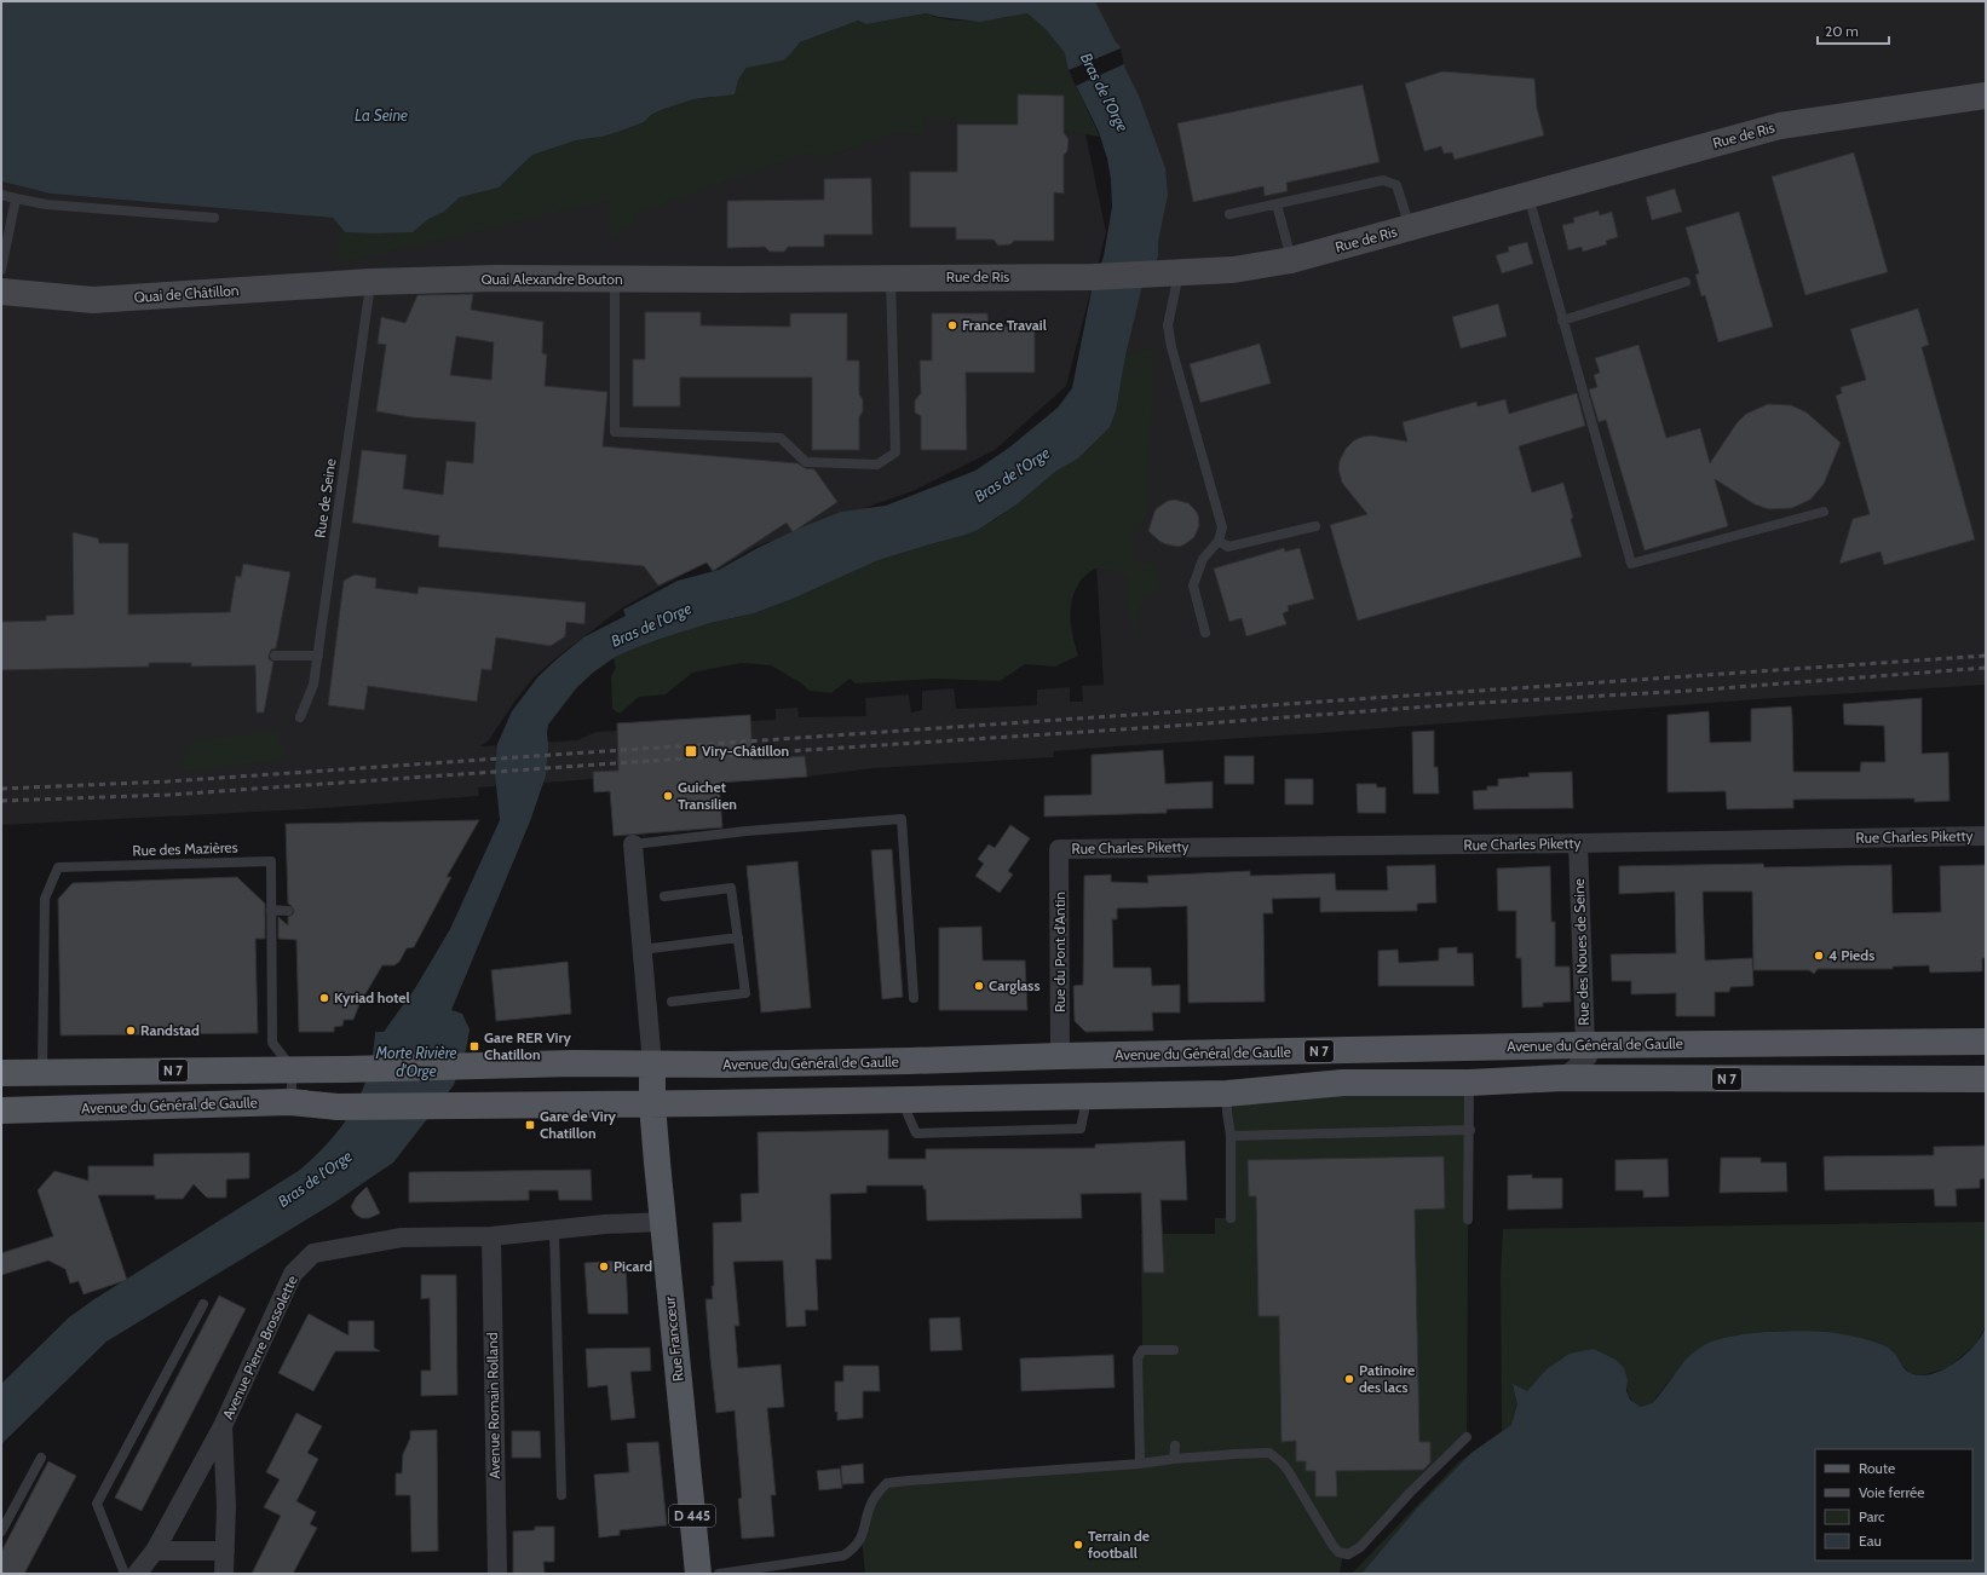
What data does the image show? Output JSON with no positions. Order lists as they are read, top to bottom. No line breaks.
{"streets":{"main road":["Rue de Ris","Quai Alexandre Bouton","Quai de Châtillon","Avenue du Général de Gaulle","N 7","Rue Francœur","D 445"],"street":["Rue Charles Piketty","Rue du Pont d'Antin","Rue des Noues de Seine","Avenue Pierre Brossolette","Avenue Romain Rolland"],"lane":["Rue de Seine","Rue des Mazières"]},"crossings":[["Rue de Ris","Quai Alexandre Bouton"],["Quai Alexandre Bouton","Quai de Châtillon"],["Quai Alexandre Bouton","Rue de Seine"],["Quai de Châtillon","Rue de Seine"],["Rue Charles Piketty","Rue du Pont d'Antin"],["Rue Charles Piketty","Rue des Noues de Seine"],["Rue des Mazières","N 7"],["Rue du Pont d'Antin","Avenue du Général de Gaulle"],["Rue des Noues de Seine","Avenue du Général de Gaulle"],["Rue des Noues de Seine","N 7"],["Avenue du Général de Gaulle","N 7"],["Avenue du Général de Gaulle","Rue Francœur"],["N 7","Rue Francœur"],["Rue Francœur","Avenue Pierre Brossolette"],["Avenue Pierre Brossolette","Avenue Romain Rolland"]],"water":["Bras de l'Orge","La Seine","Morte Rivière d'Orge"],"places":{"other":["France Travail","Guichet Transilien","4 Pieds","Carglass","Kyriad hotel","Randstad","Picard","Patinoire des lacs","Terrain de football"],"transit":["Viry-Châtillon","Gare RER Viry Chatillon","Gare de Viry Chatillon"]},"legend":["Route","Voie ferrée","Parc","Eau"],"scale_bar":"20 m"}
